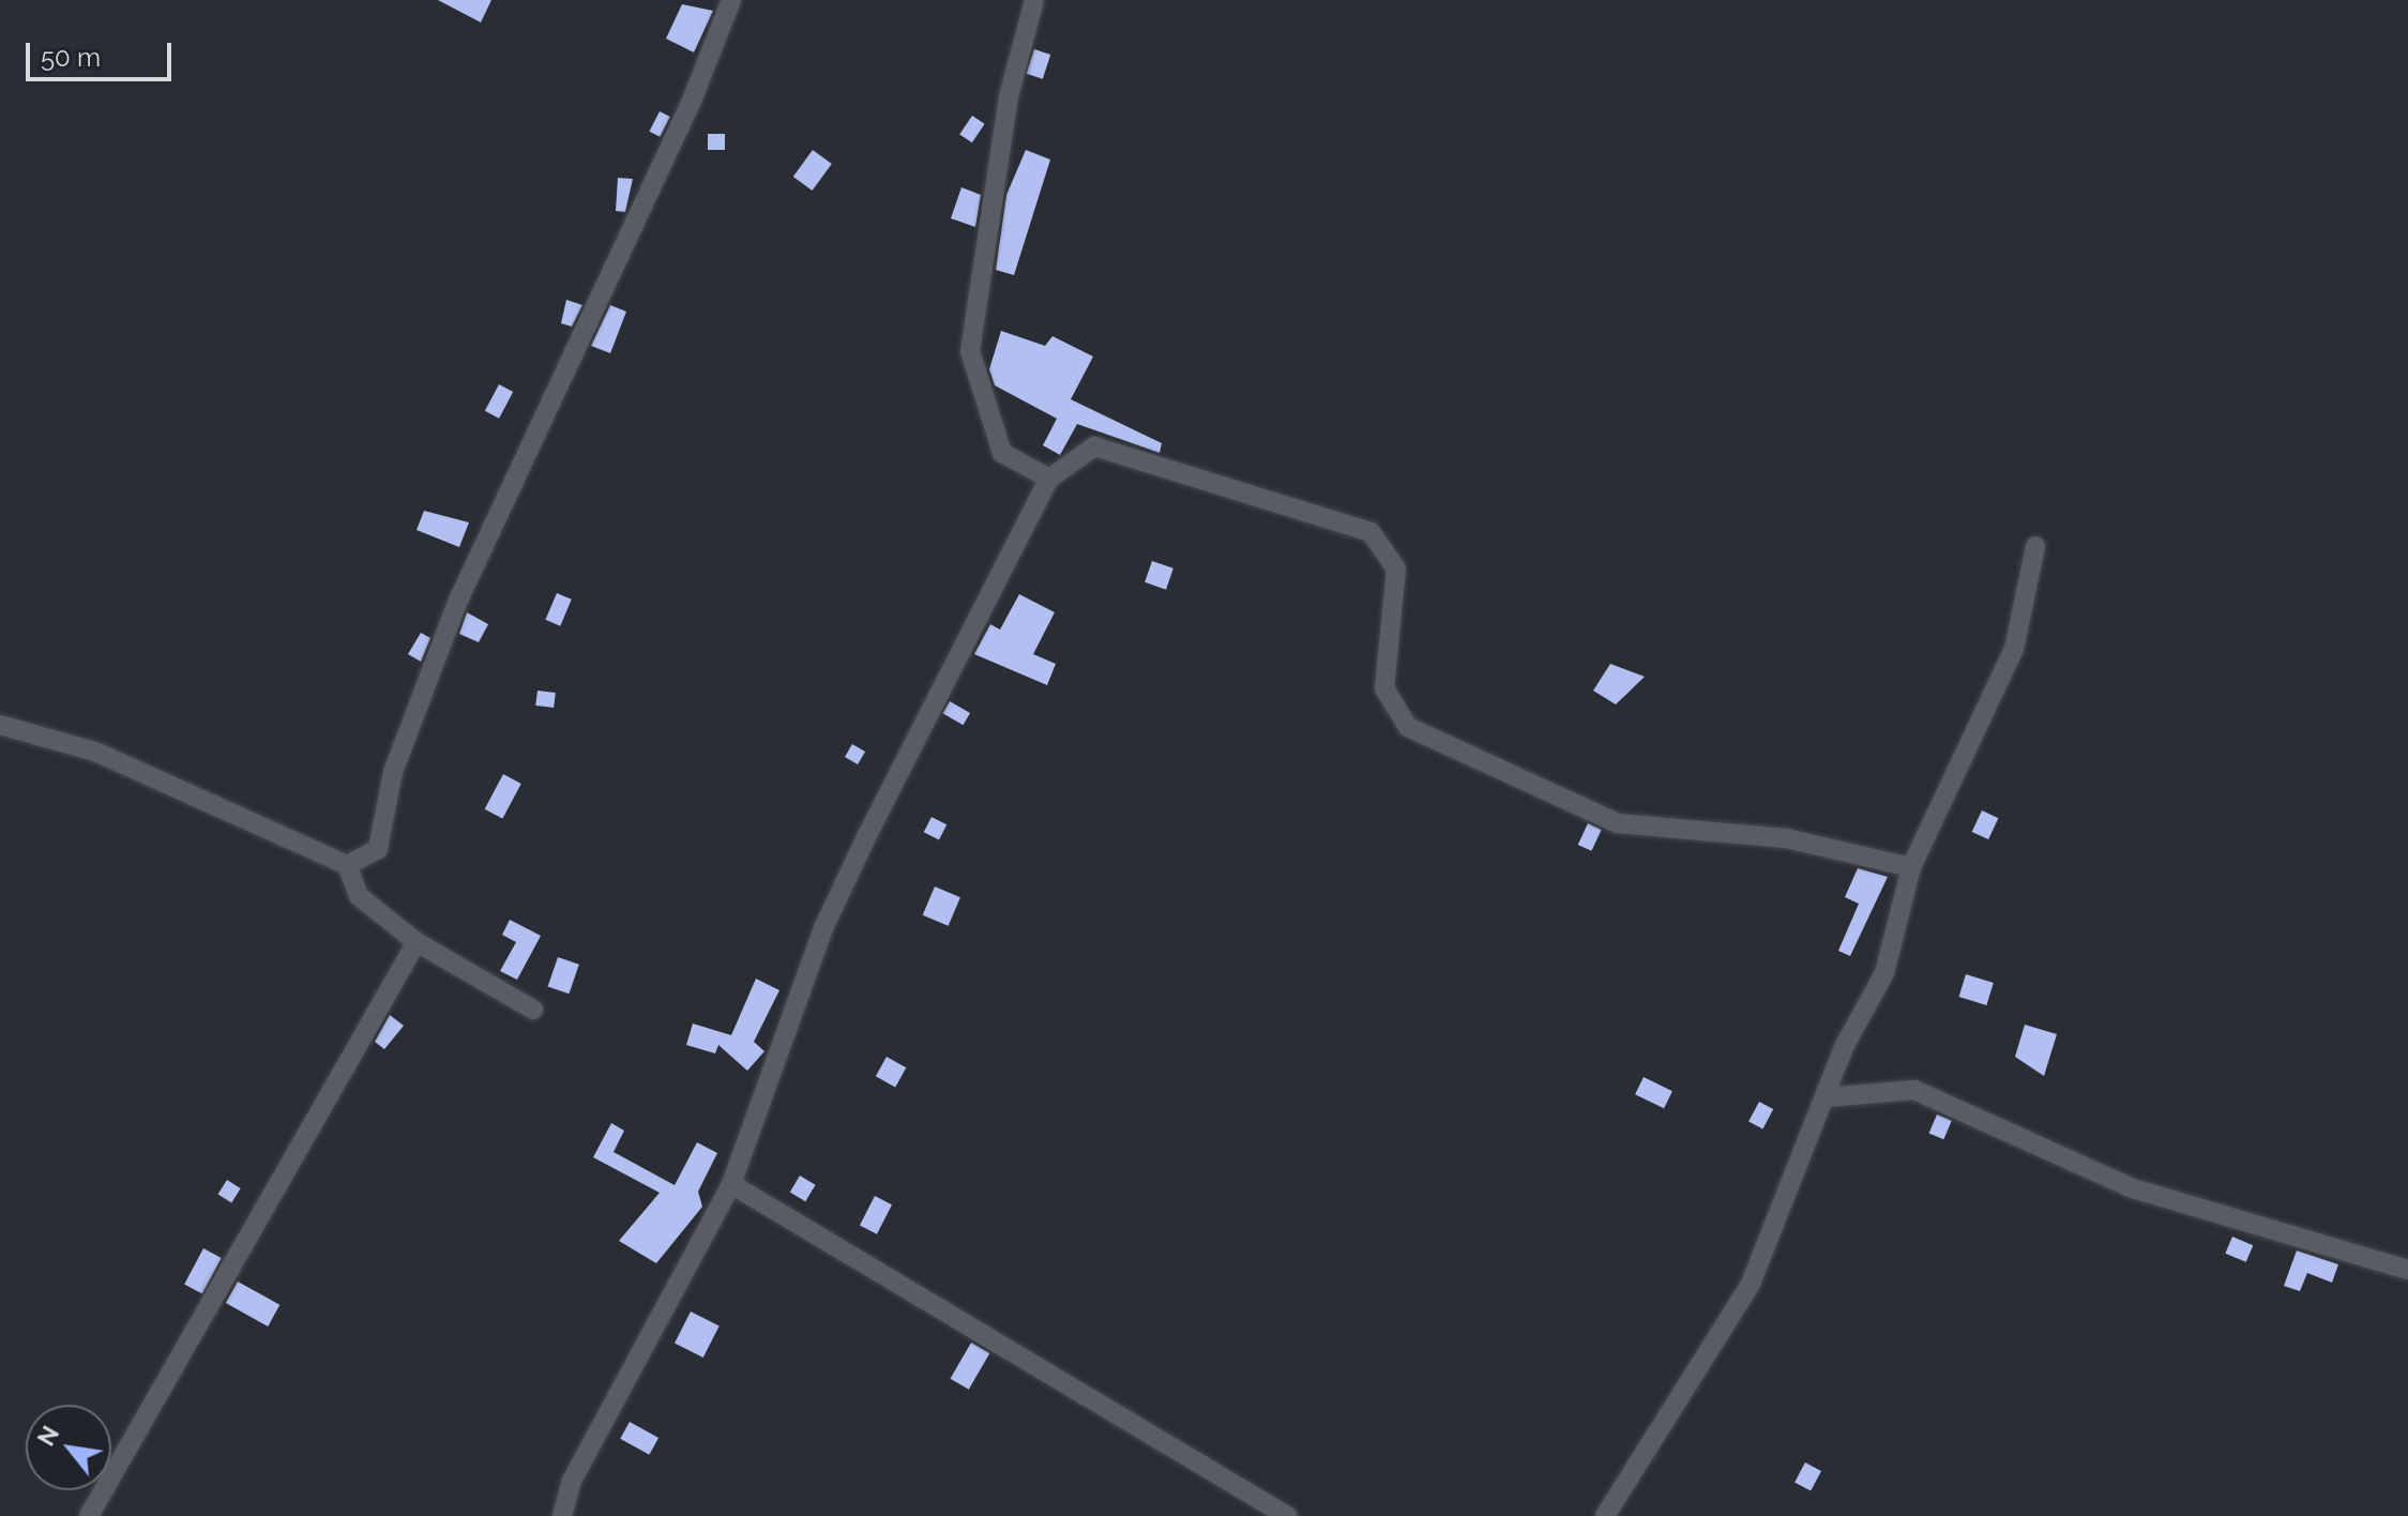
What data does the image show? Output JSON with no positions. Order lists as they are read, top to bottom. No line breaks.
{"scale_bar":"50 m","north":"top left"}
